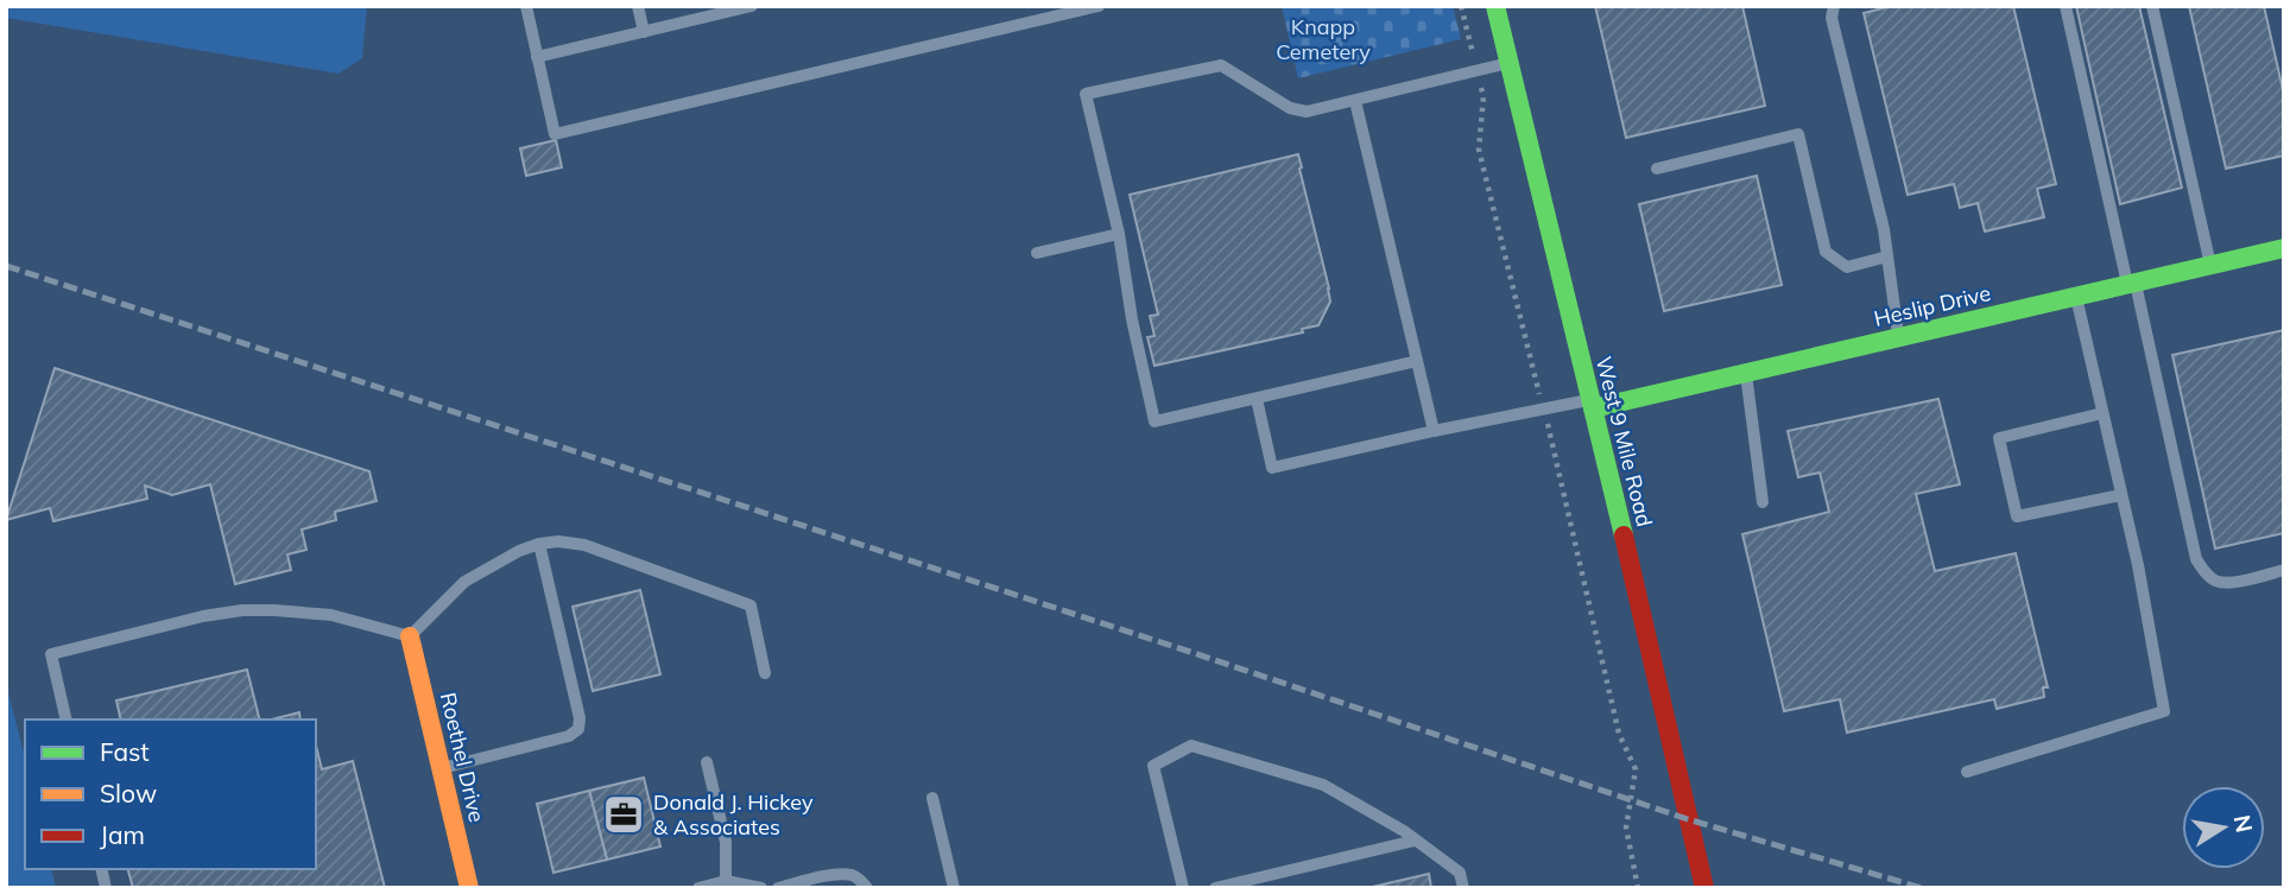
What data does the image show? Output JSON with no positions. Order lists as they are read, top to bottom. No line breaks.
{"streets":{"street":["Heslip Drive","West 9 Mile Road","Roethel Drive"]},"crossings":[["Heslip Drive","West 9 Mile Road"]],"parks":["Knapp Cemetery"],"places":{"office":["Donald J. Hickey & Associates"]},"legend":["Fast","Slow","Jam"],"north":"right"}
